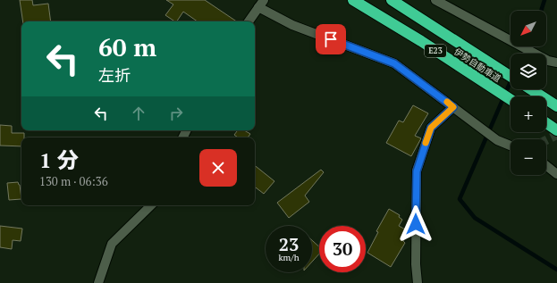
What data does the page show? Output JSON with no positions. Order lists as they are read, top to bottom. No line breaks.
{"streets":{"highway":["E23","伊勢自動車道"]},"north":"bottom left","page":{"map_buttons":["+","−"],"turn":["60 m","左折"],"heading":["1 分","130 m · 06:36"],"speed":"23 km/h","limit":"30"}}
